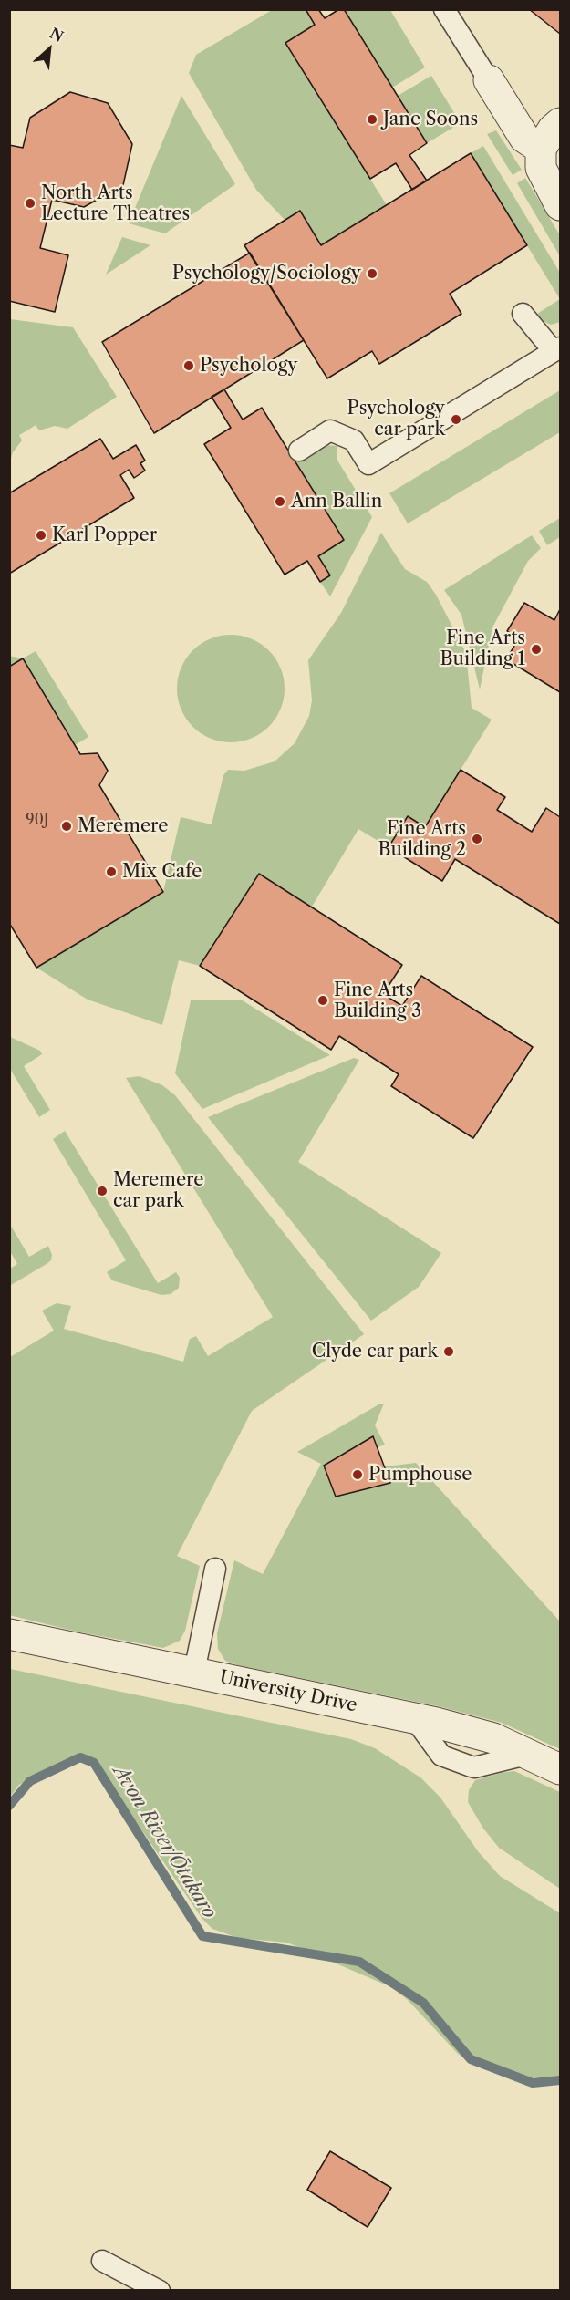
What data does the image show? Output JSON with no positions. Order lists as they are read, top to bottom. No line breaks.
{"streets":{"street":["University Drive"]},"water":["Avon River/Ōtakaro"],"places":["Jane Soons","North Arts Lecture Theatres","Psychology/Sociology","Psychology","Psychology car park","Ann Ballin","Karl Popper","Fine Arts Building 1","Meremere","Fine Arts Building 2","Mix Cafe","Fine Arts Building 3","Meremere car park","Clyde car park","Pumphouse"],"house_numbers":["90J"],"north":"top right"}
